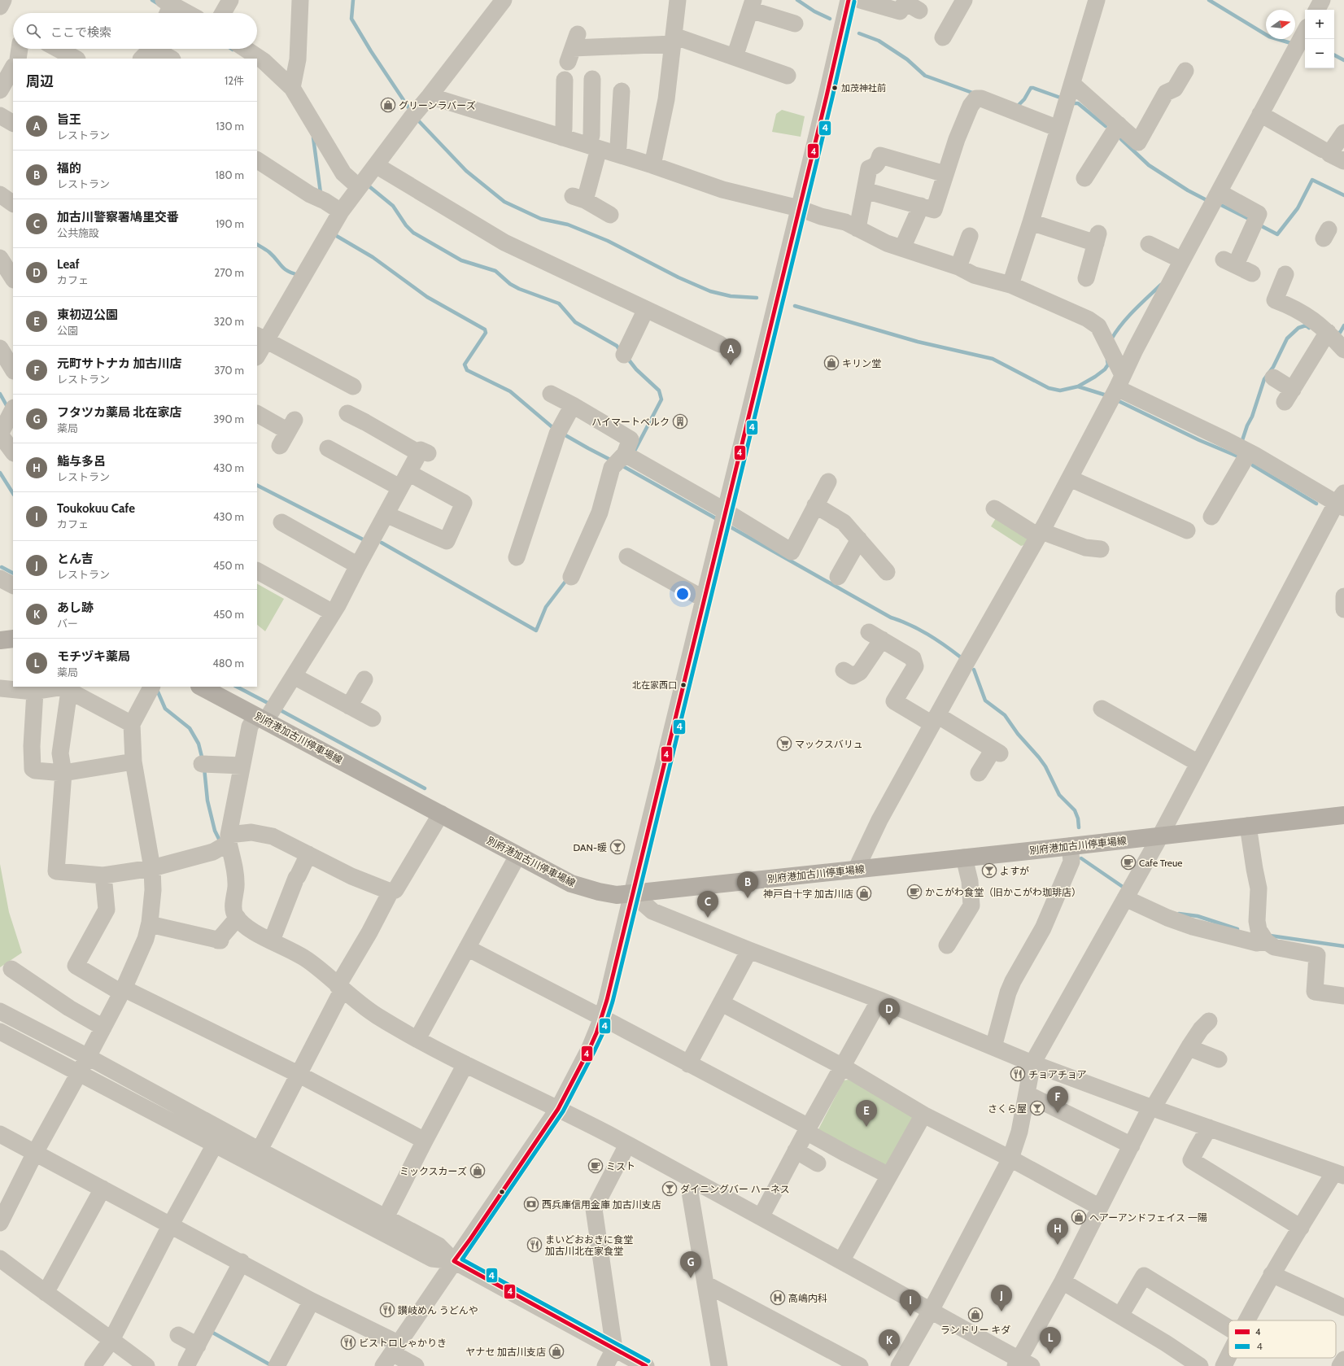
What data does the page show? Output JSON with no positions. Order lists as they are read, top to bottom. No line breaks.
{"streets":{"main road":["別府港加古川停車場線"]},"places":{"other":["加茂神社前","北在家西口"],"shop":["グリーンラバーズ","キリン堂","神戸白十字 加古川店","ミックスカーズ","ヘアーアンドフェイス 一陽","ランドリー キダ","ヤナセ 加古川支店"],"building":["ハイマートベルク"],"supermarket":["マックスバリュ"],"bar":["DAN-暖","よすが","さくら屋","ダイニングバー ハーネス"],"cafe":["Cafe Treue","かこがわ食堂（旧かこがわ珈琲店）","ミスト"],"restaurant":["チョアチョア","まいどおおきに食堂 加古川北在家食堂","讃岐めん うどんや","ビストロしゃかりき"],"bank":["西兵庫信用金庫 加古川支店"],"hospital":["高嶋内科"]},"lines":["transit line 4","transit line ４"],"legend":["4","４"],"north":"right","page":{"map_buttons":["+","−"],"search":"ここで検索","heading":["周辺","12件"],"list":[{"mark":"A","name":"旨王","note":"レストラン","value":"130 m"},{"mark":"B","name":"福的","note":"レストラン","value":"180 m"},{"mark":"C","name":"加古川警察署鳩里交番","note":"公共施設","value":"190 m"},{"mark":"D","name":"Leaf","note":"カフェ","value":"270 m"},{"mark":"E","name":"東初辺公園","note":"公園","value":"320 m"},{"mark":"F","name":"元町サトナカ 加古川店","note":"レストラン","value":"370 m"},{"mark":"G","name":"フタツカ薬局 北在家店","note":"薬局","value":"390 m"},{"mark":"H","name":"鮨与多呂","note":"レストラン","value":"430 m"},{"mark":"I","name":"Toukokuu Cafe","note":"カフェ","value":"430 m"},{"mark":"J","name":"とん吉","note":"レストラン","value":"450 m"},{"mark":"K","name":"あし跡","note":"バー","value":"450 m"},{"mark":"L","name":"モチヅキ薬局","note":"薬局","value":"480 m"}],"pins":["A","B","C","D","F","E","H","G","J","I","L","K"]}}
